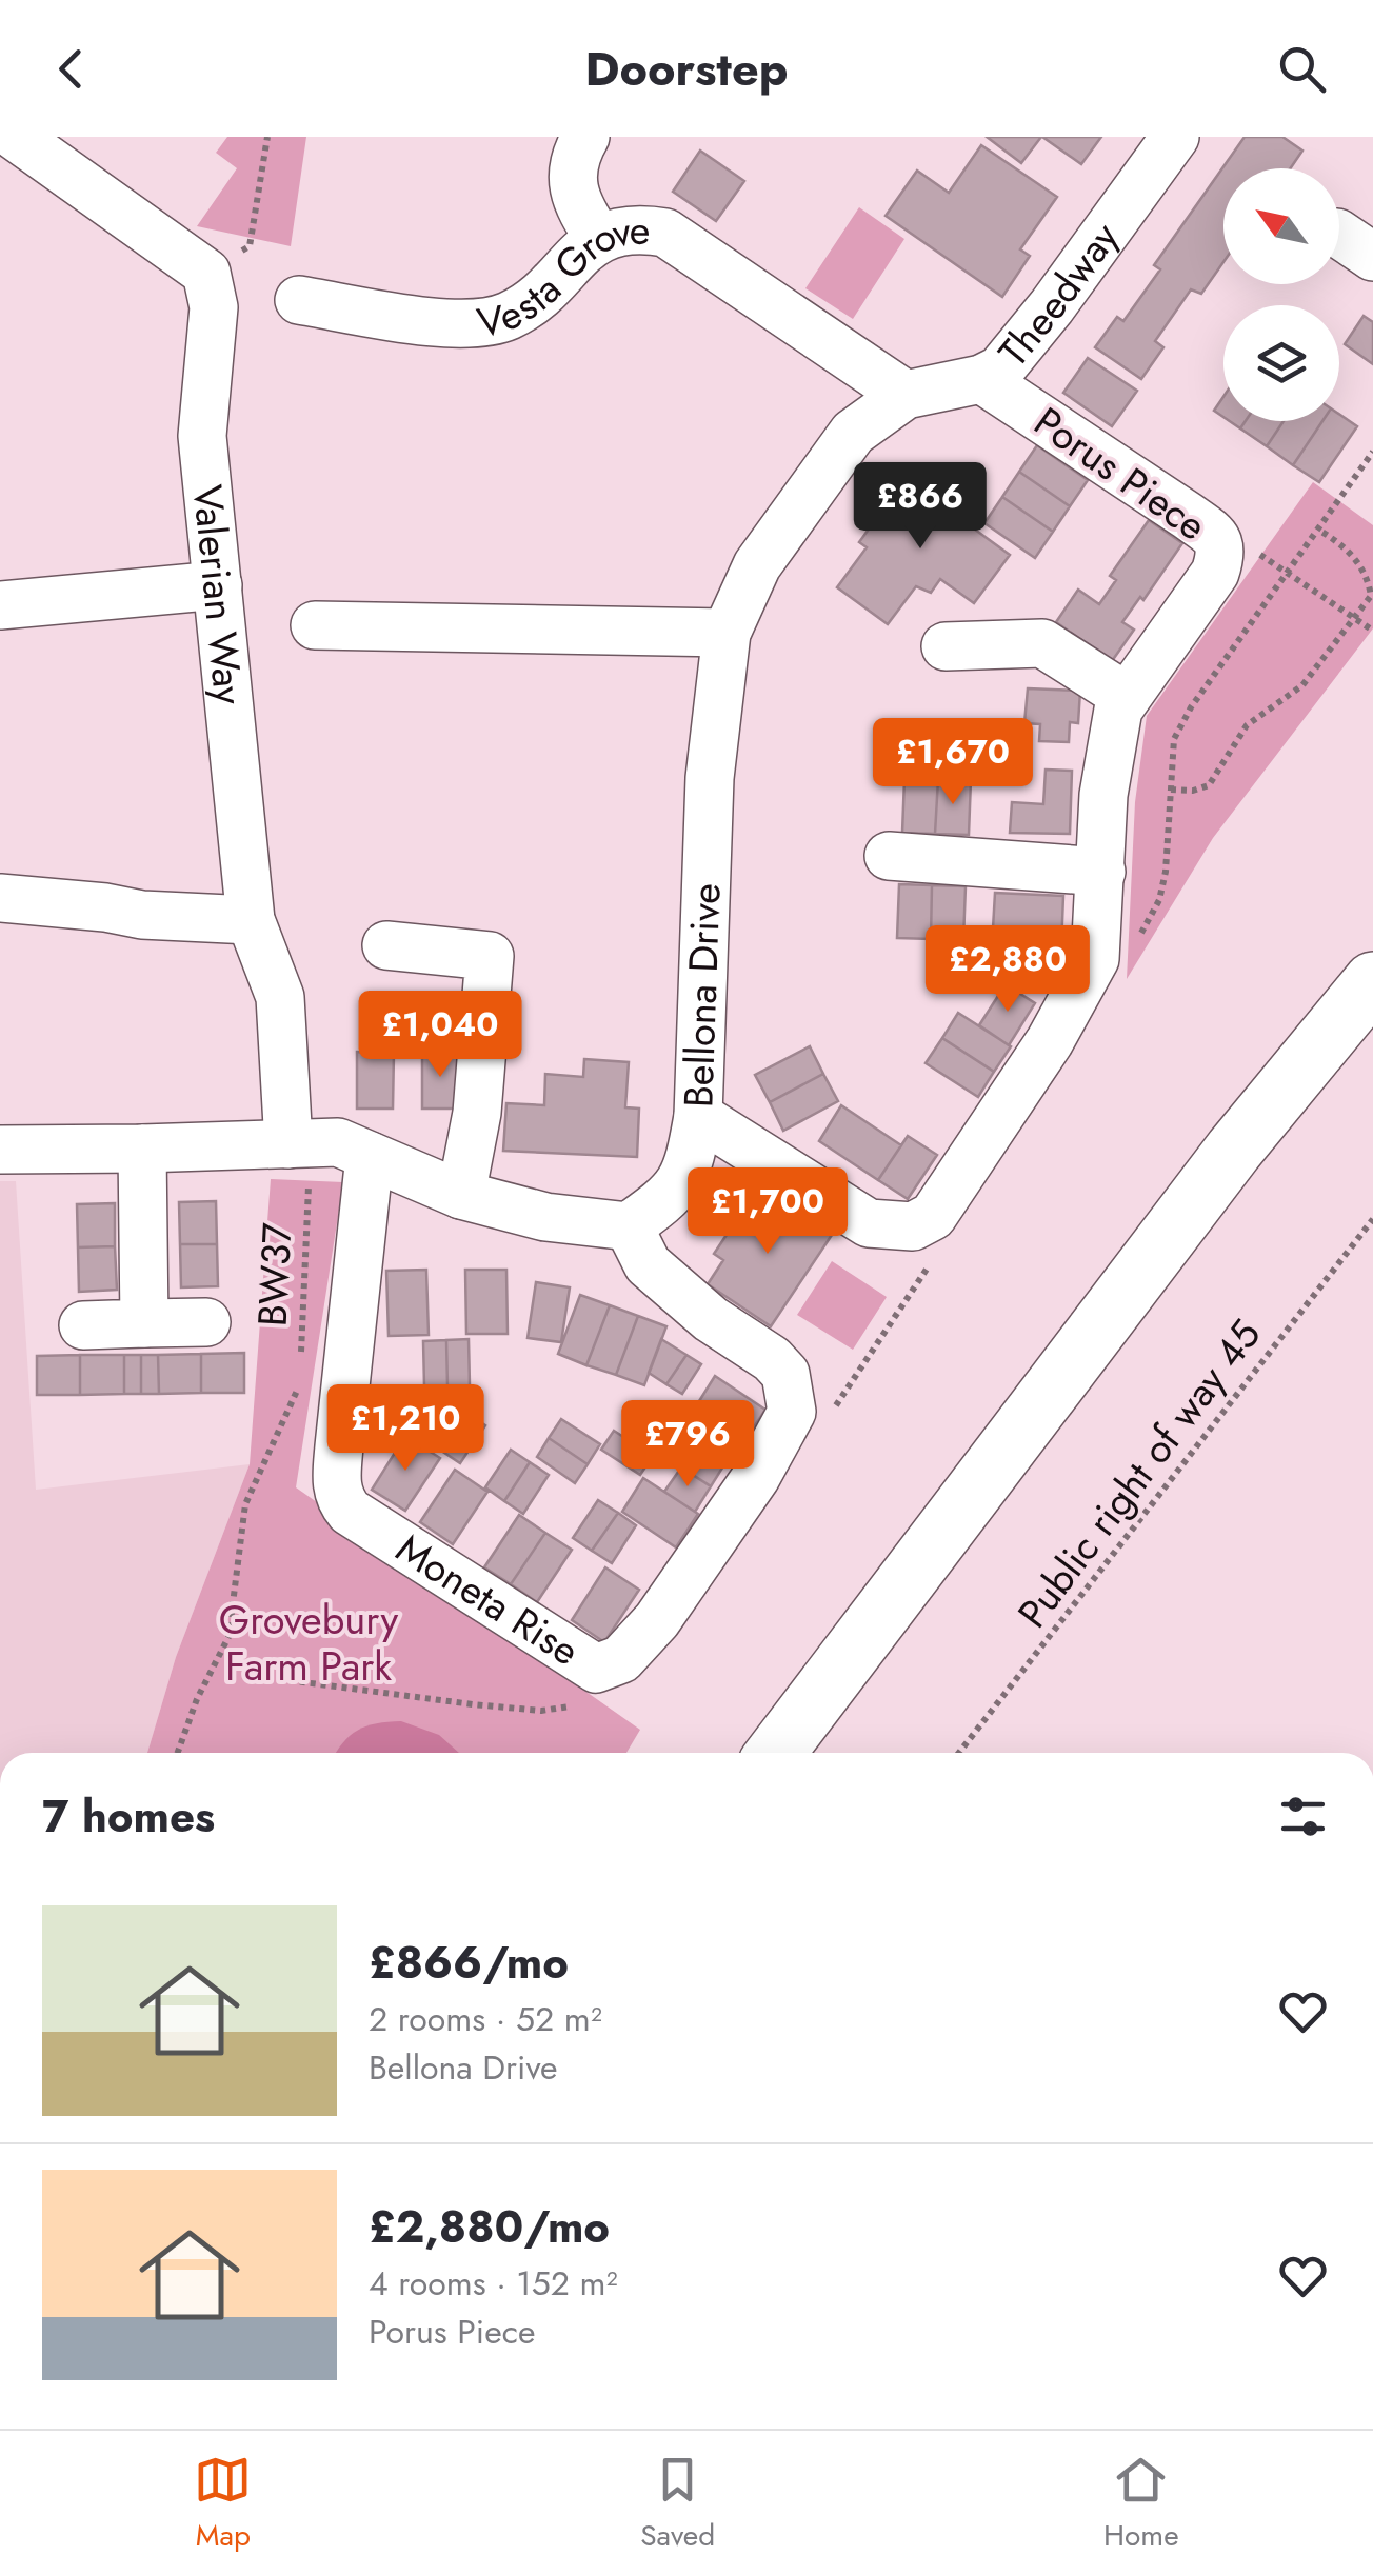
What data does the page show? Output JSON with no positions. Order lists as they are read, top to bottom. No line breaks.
{"streets":{"street":["Vesta Grove","Theedway","Porus Piece","Valerian Way","Bellona Drive","Moneta Rise"],"path":["BW37","Public right of way 45"]},"crossings":[["Vesta Grove","Theedway"],["Theedway","Porus Piece"],["Theedway","Bellona Drive"],["Porus Piece","Bellona Drive"],["Valerian Way","BW37"],["Bellona Drive","Moneta Rise"]],"parks":["Grovebury Farm Park"],"north":"top left","page":{"header":"Doorstep","price":["£866","£1,670","£2,880","£1,040","£1,700","£1,210","£796"],"heading":"7 homes","list":[{"name":"£866/mo","note":"2 rooms · 52 m² · Bellona Drive"},{"name":"£2,880/mo","note":"4 rooms · 152 m² · Porus Piece"}],"tabs":["Map","Saved","Home"]}}
